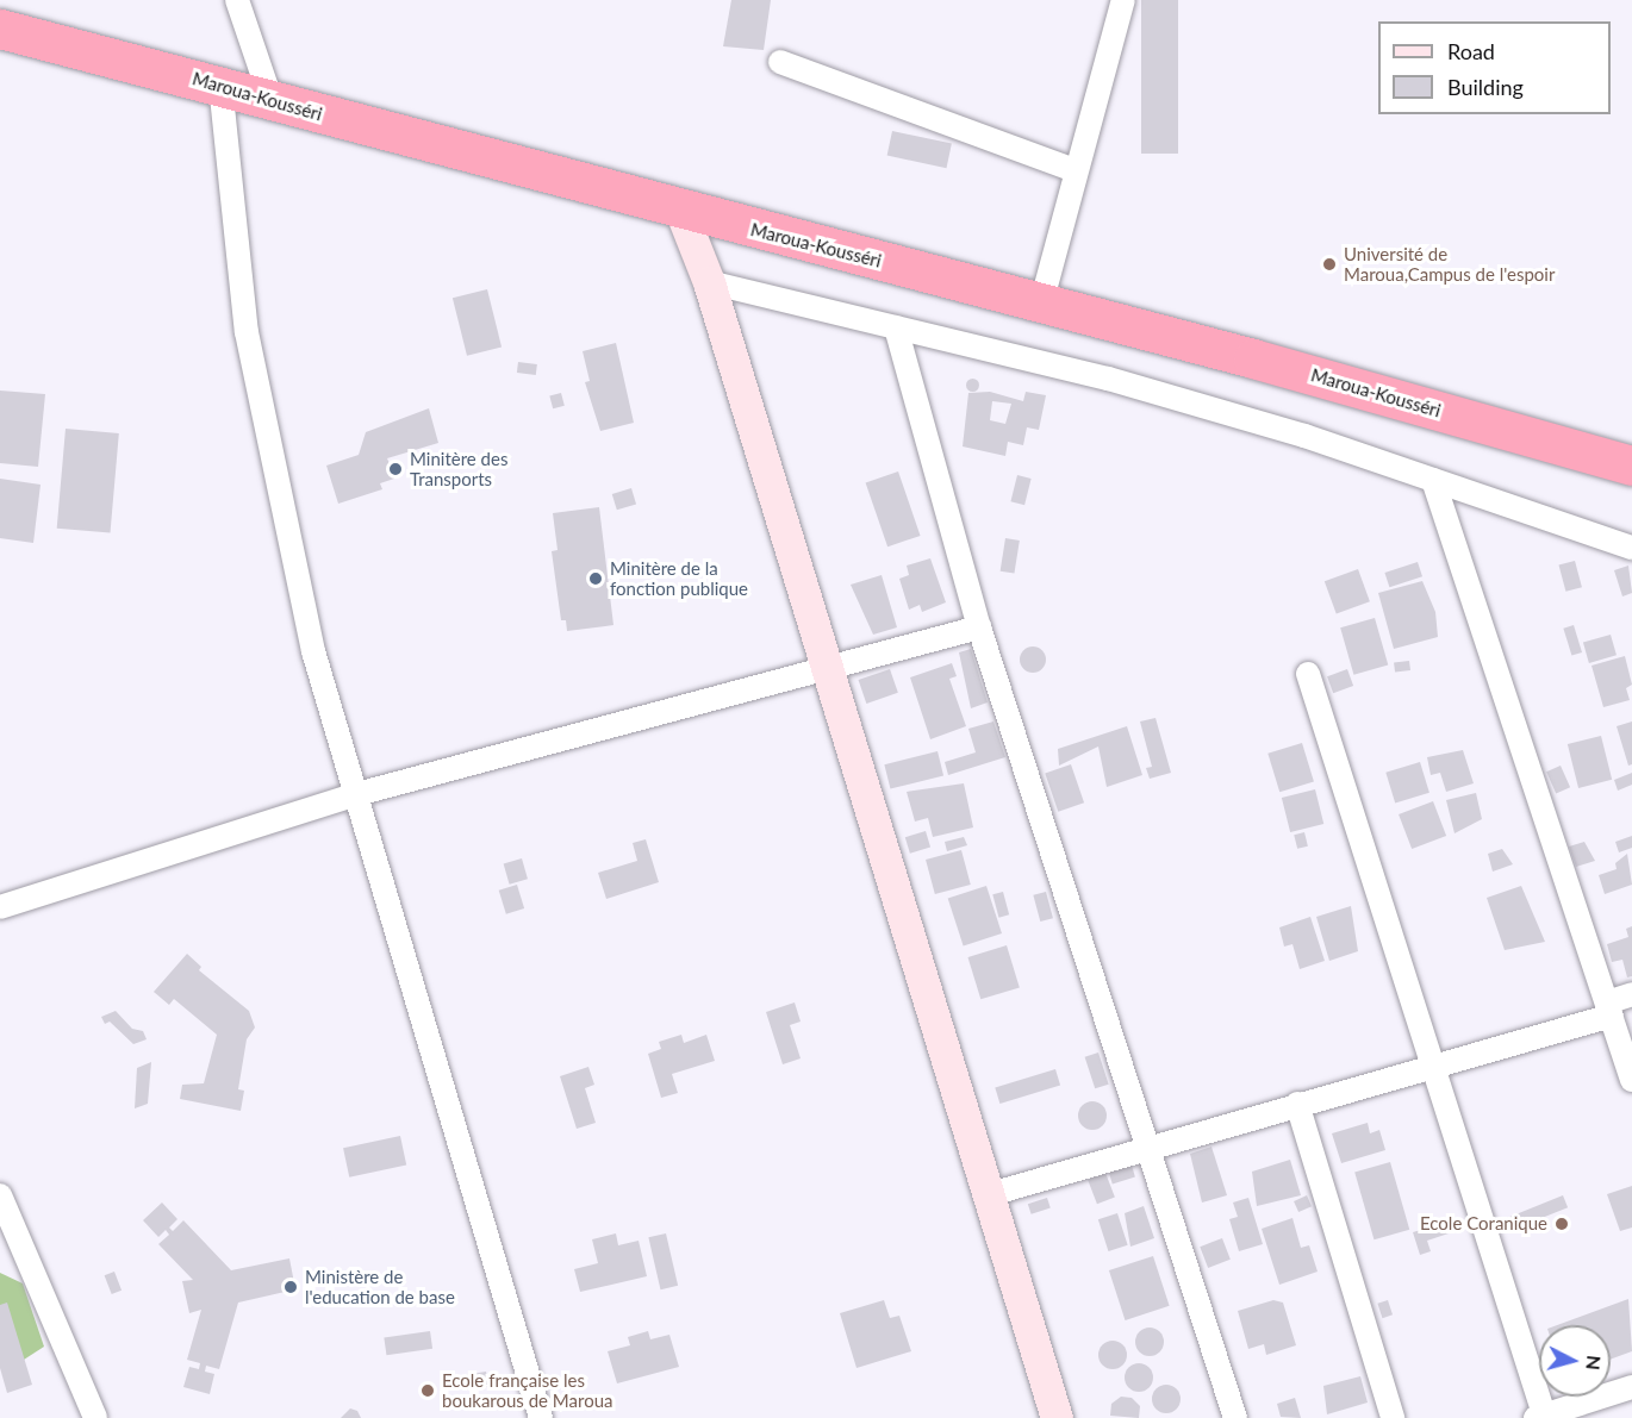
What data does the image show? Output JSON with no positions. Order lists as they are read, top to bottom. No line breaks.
{"streets":{"highway":["Maroua-Kousséri"]},"places":["Université de Maroua,Campus de l'espoir","Minitère des Transports","Minitère de la fonction publique","Ecole Coranique","Ministère de l'education de base","Ecole française les boukarous de Maroua"],"legend":["Road","Building"],"north":"right"}
